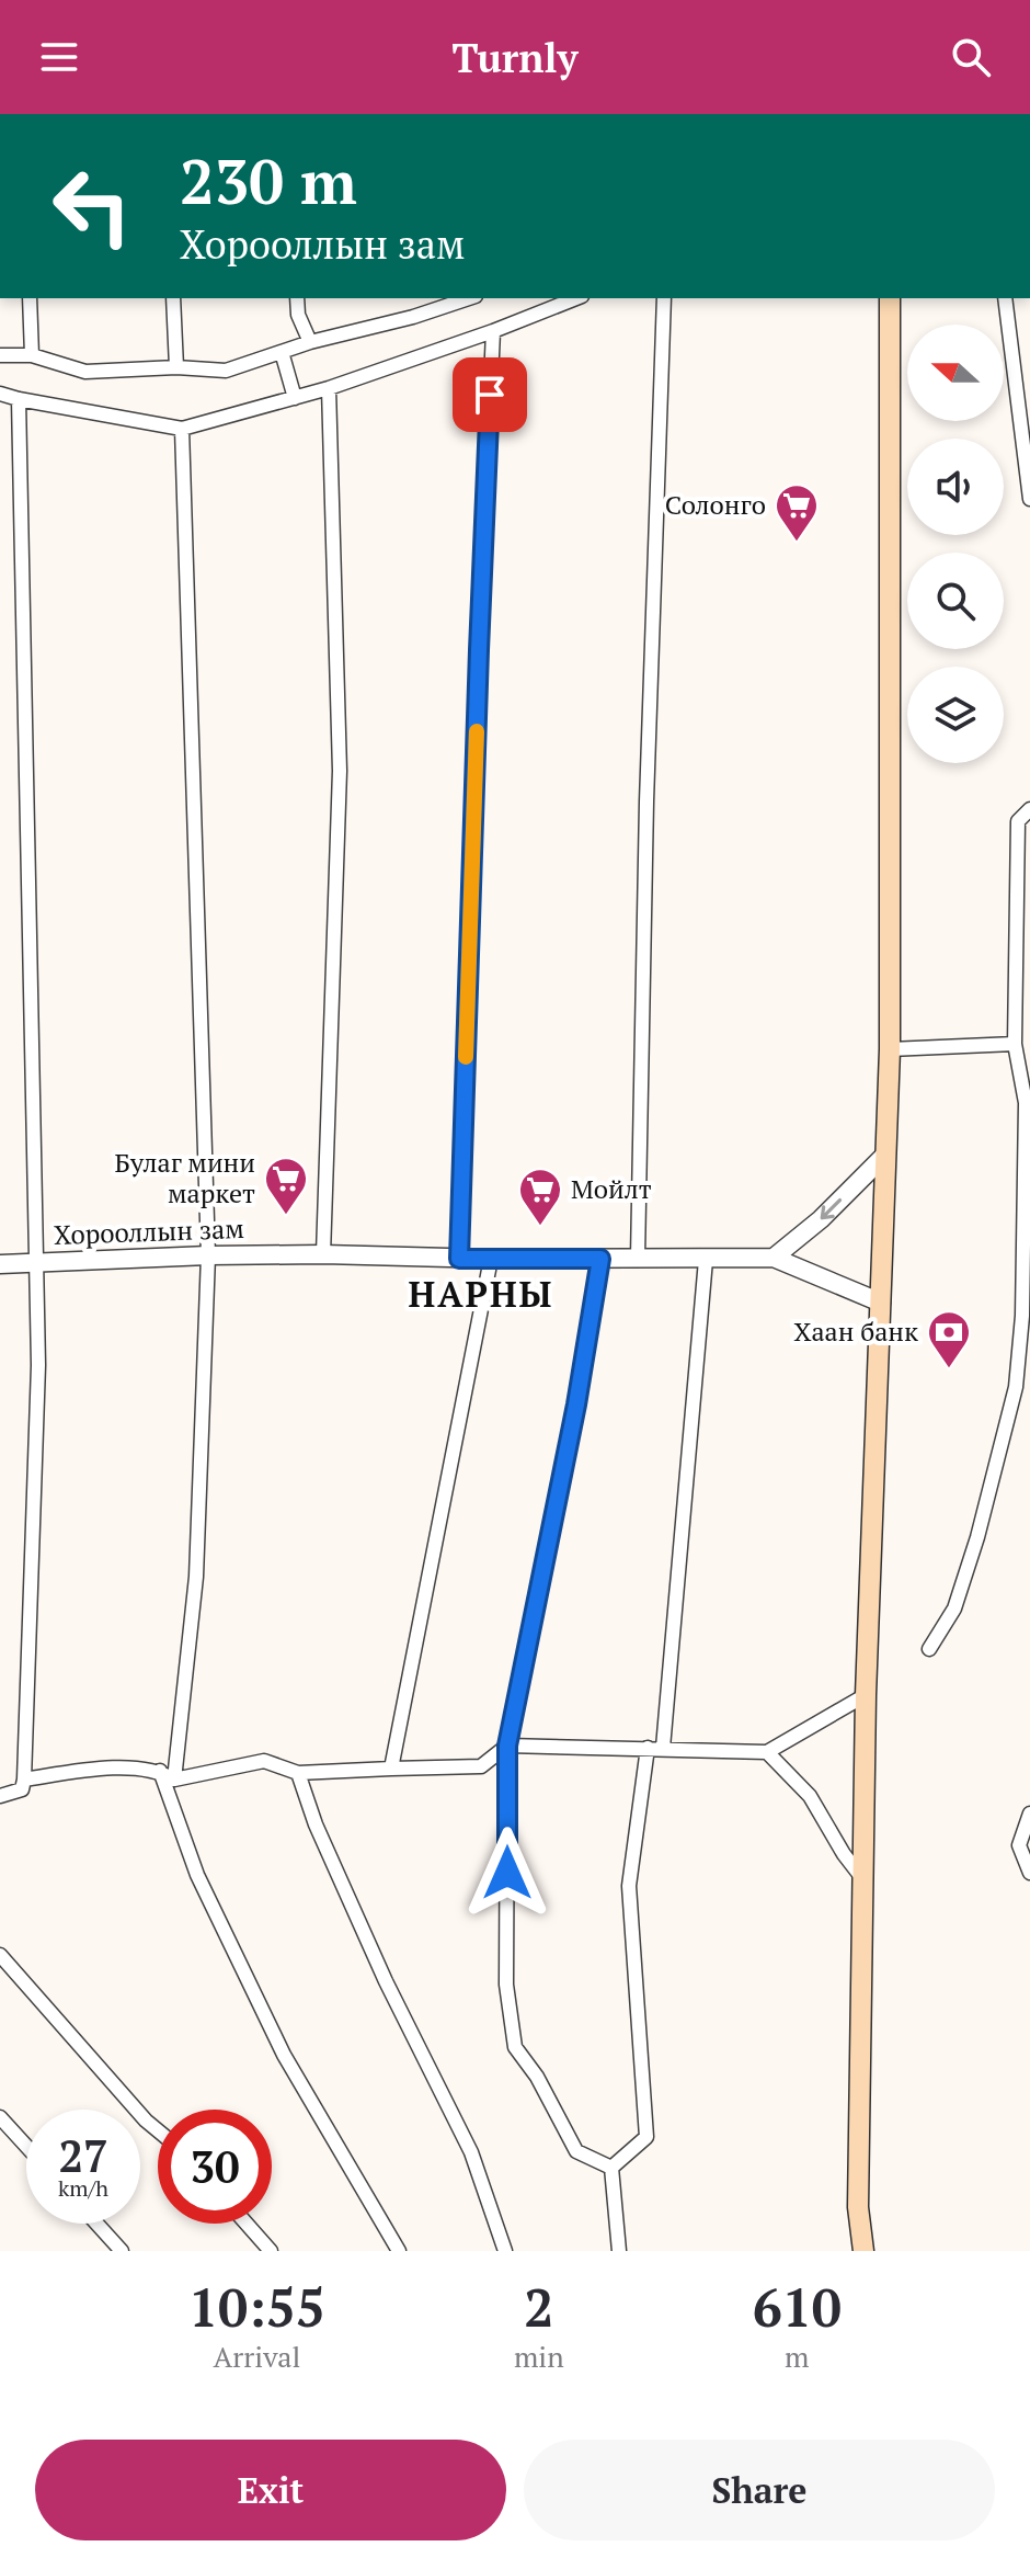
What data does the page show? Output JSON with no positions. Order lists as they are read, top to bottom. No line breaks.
{"streets":{"street":["Хорооллын зам"]},"districts":["НАРНЫ"],"places":{"supermarket":["Солонго","Булаг мини маркет","Мойлт"],"bank":["Хаан банк"]},"north":"left","page":{"header":"Turnly","turn":["230 m","Хорооллын зам"],"speed":"27 km/h","limit":"30","eta":["10:55","Arrival","2","min","610","m"],"buttons":["Exit","Share"]}}
